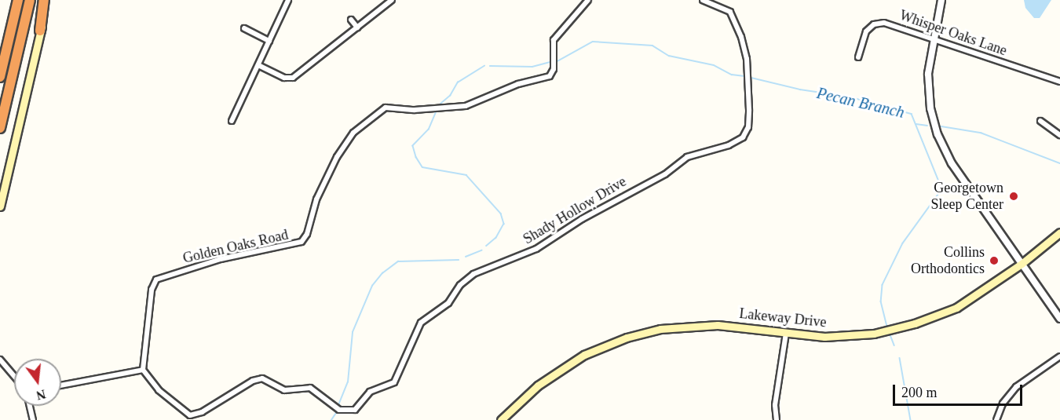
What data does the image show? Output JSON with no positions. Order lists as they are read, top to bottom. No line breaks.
{"streets":{"main road":["Lakeway Drive"],"street":["Whisper Oaks Lane","Shady Hollow Drive","Golden Oaks Road"]},"crossings":[["Shady Hollow Drive","Golden Oaks Road"]],"water":["Pecan Branch"],"places":["Georgetown Sleep Center","Collins Orthodontics"],"scale_bar":"200 m","north":"bottom"}
